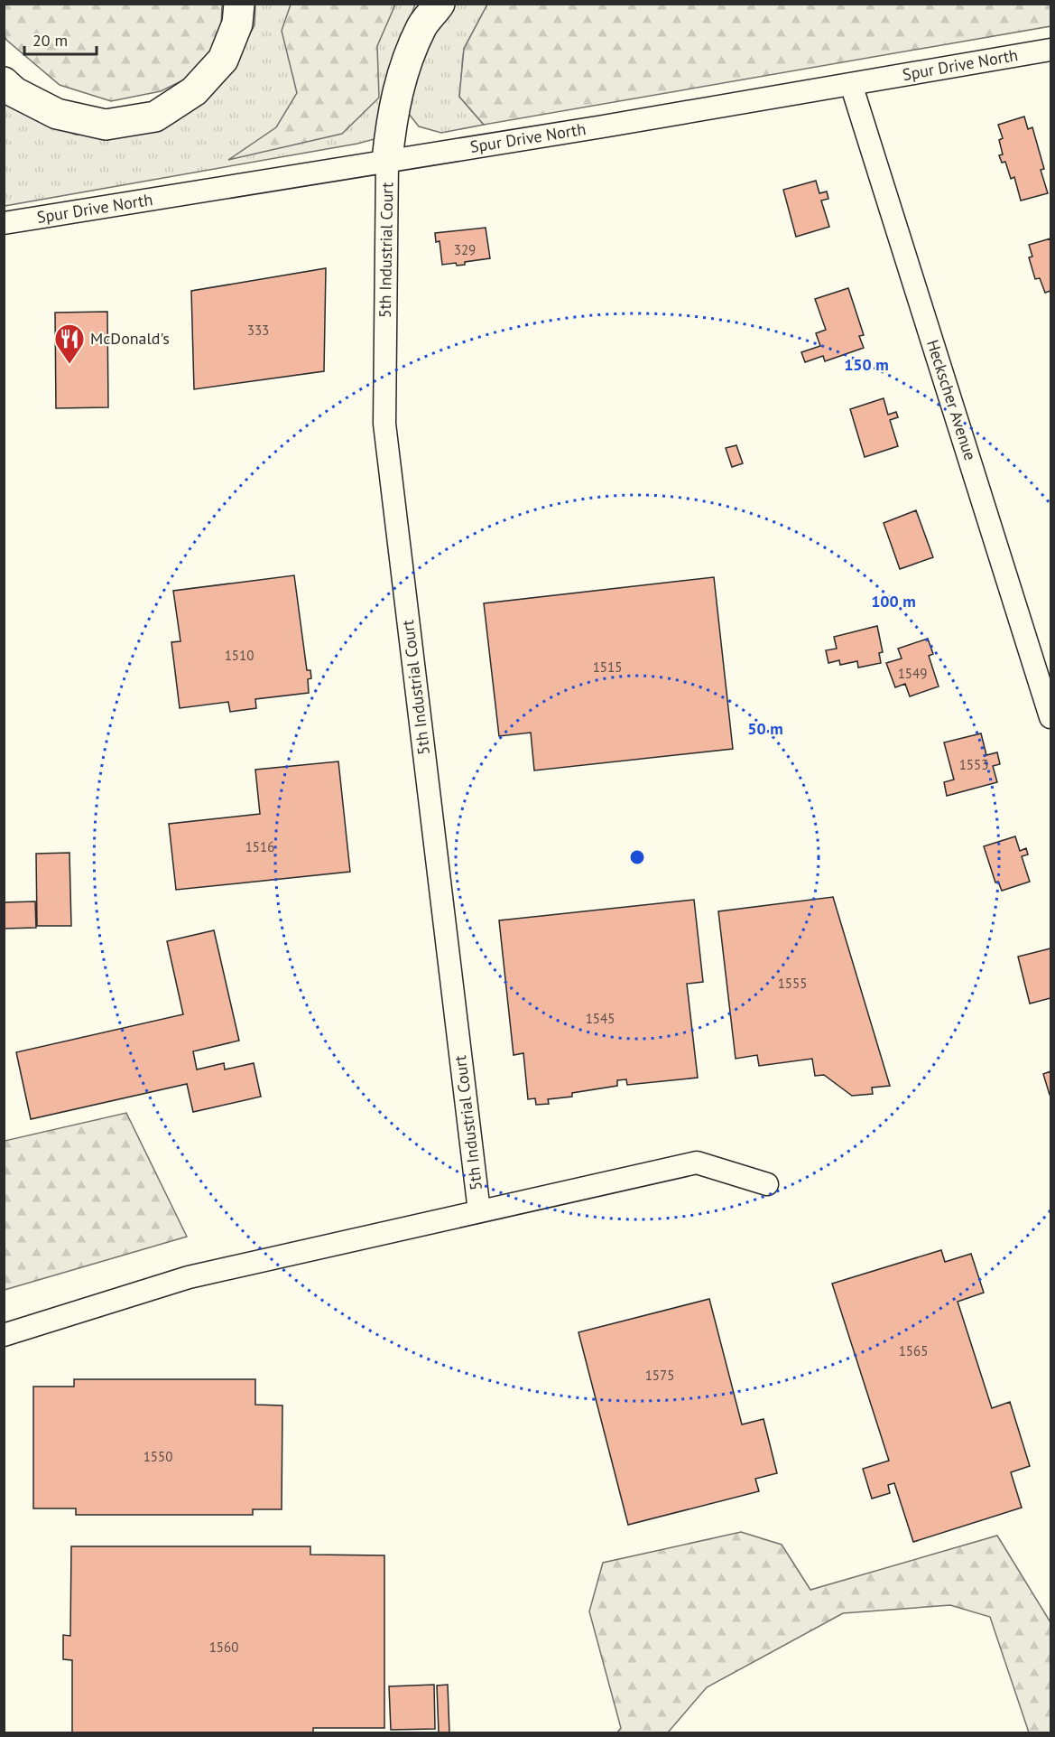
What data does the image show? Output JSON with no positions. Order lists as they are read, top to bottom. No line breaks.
{"streets":{"street":["Spur Drive North","5th Industrial Court","Heckscher Avenue"]},"crossings":[["Spur Drive North","5th Industrial Court"],["Spur Drive North","Heckscher Avenue"]],"places":{"restaurant":["McDonald's"]},"house_numbers":["329","333","1510","1515","1549","1553","1516","1555","1545","1565","1575","1550","1560"],"scale_bar":"20 m","rings":["150 m","100 m","50 m"]}
